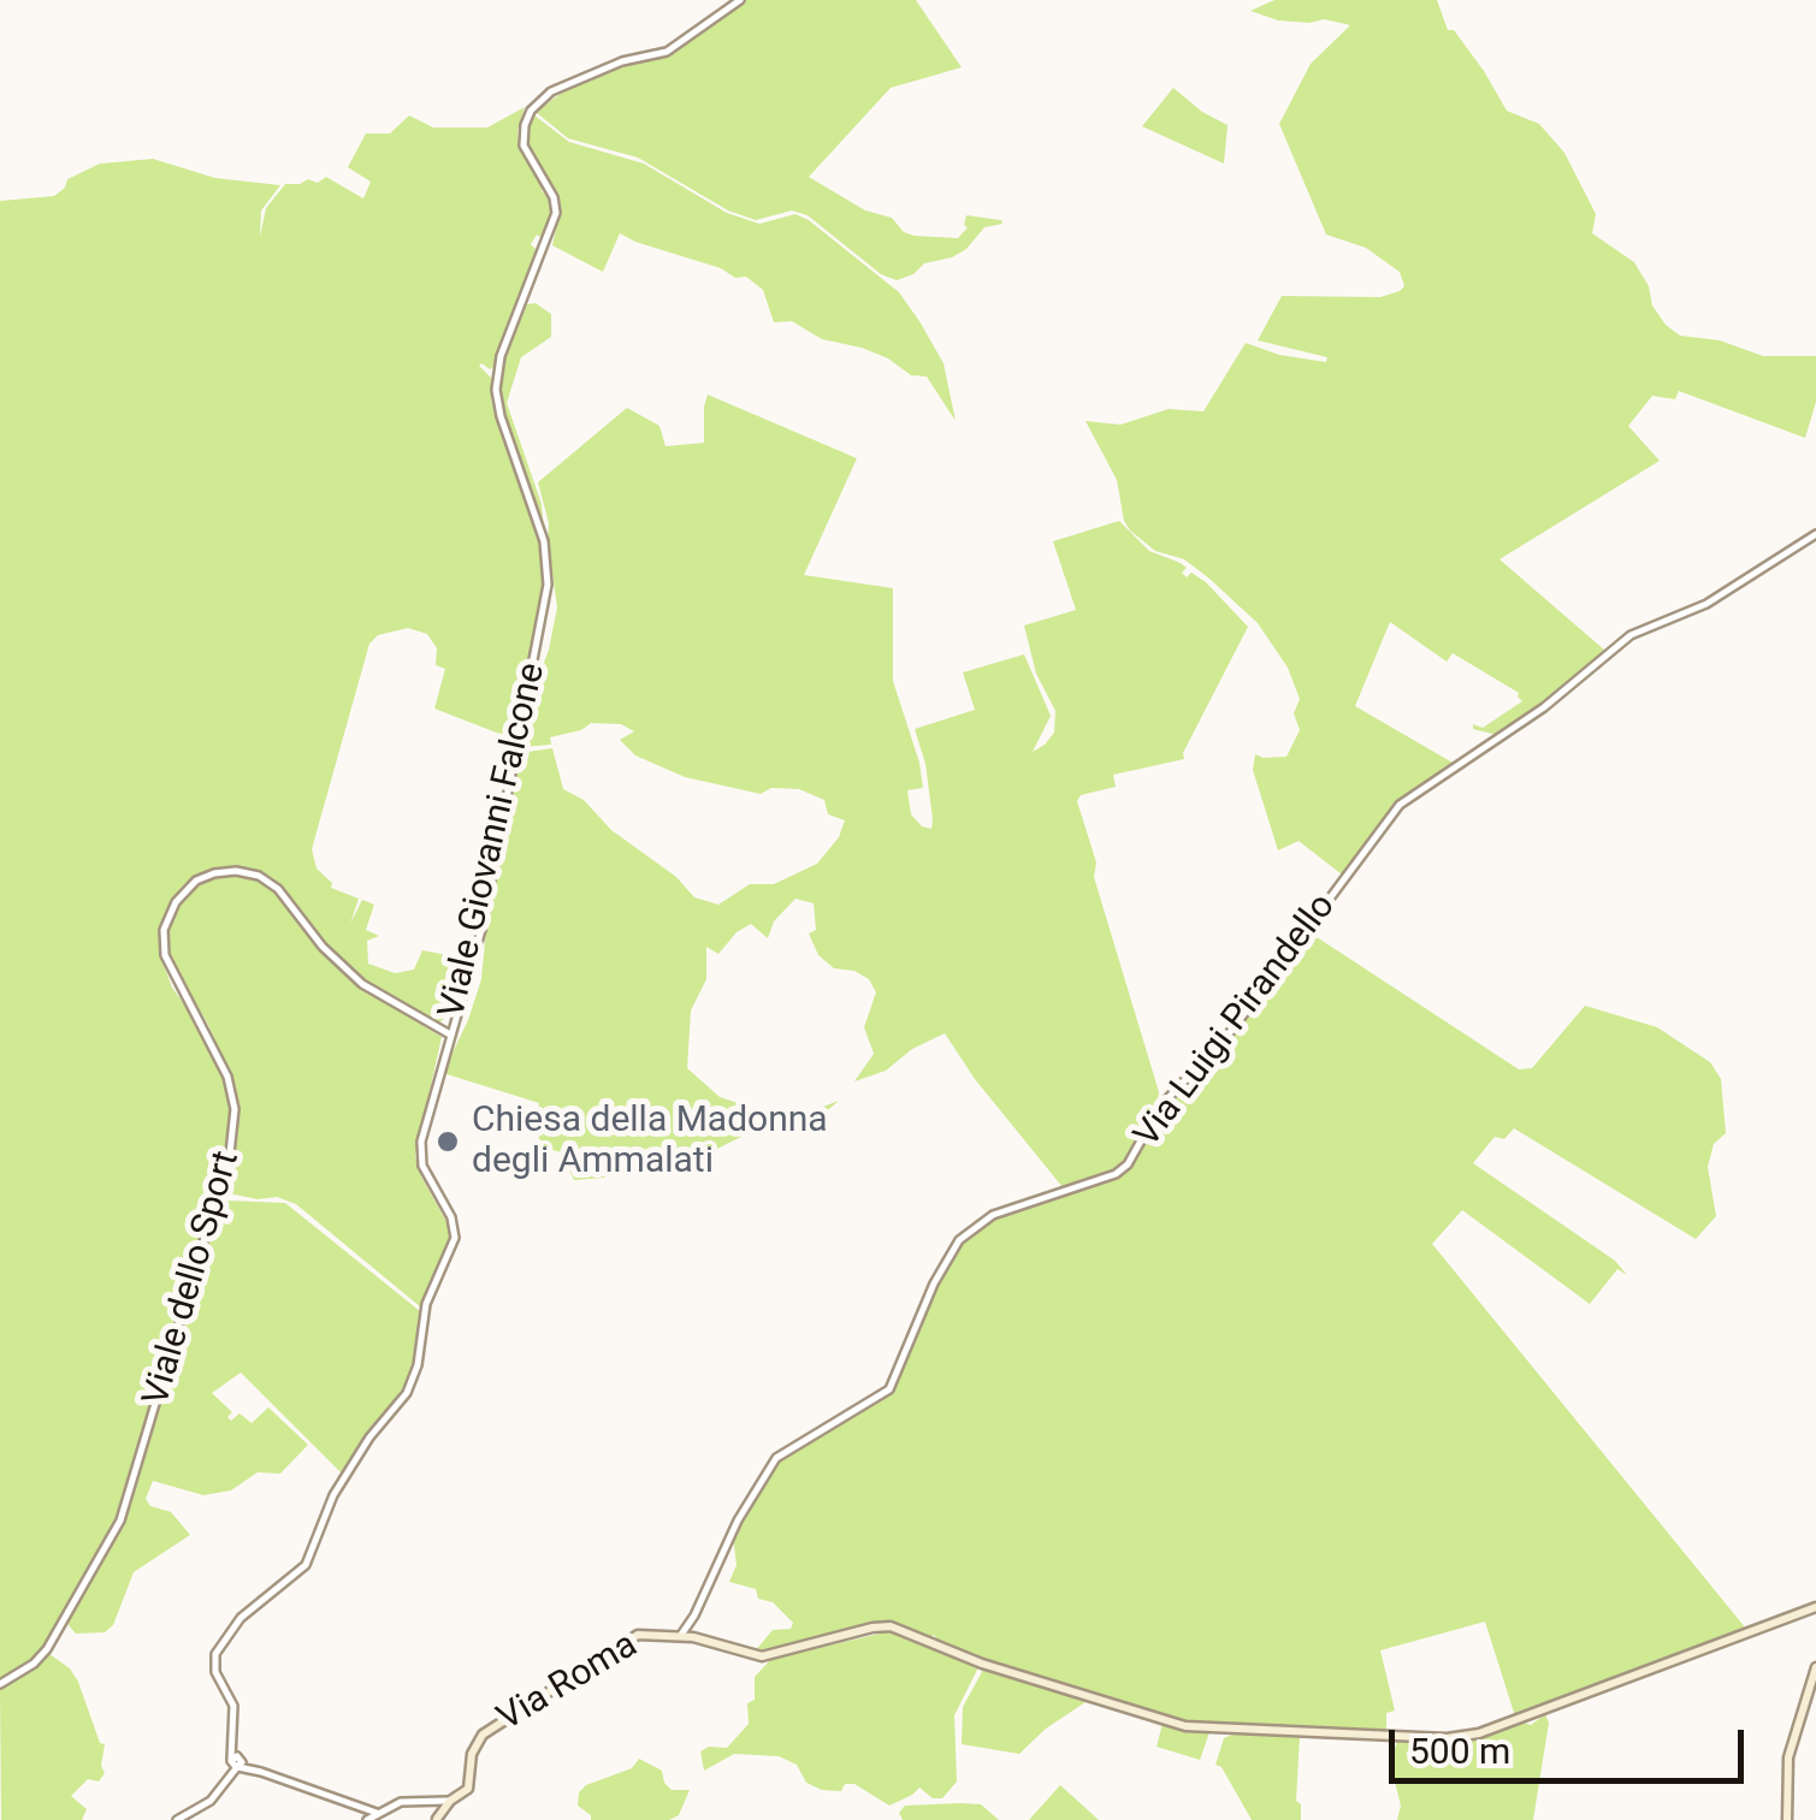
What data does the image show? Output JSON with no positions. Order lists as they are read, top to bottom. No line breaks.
{"streets":{"main road":["Via Roma"],"street":["Viale Giovanni Falcone","Via Luigi Pirandello","Viale dello Sport"]},"crossings":[["Viale Giovanni Falcone","Viale dello Sport"]],"places":["Chiesa della Madonna degli Ammalati"],"scale_bar":"500 m"}
